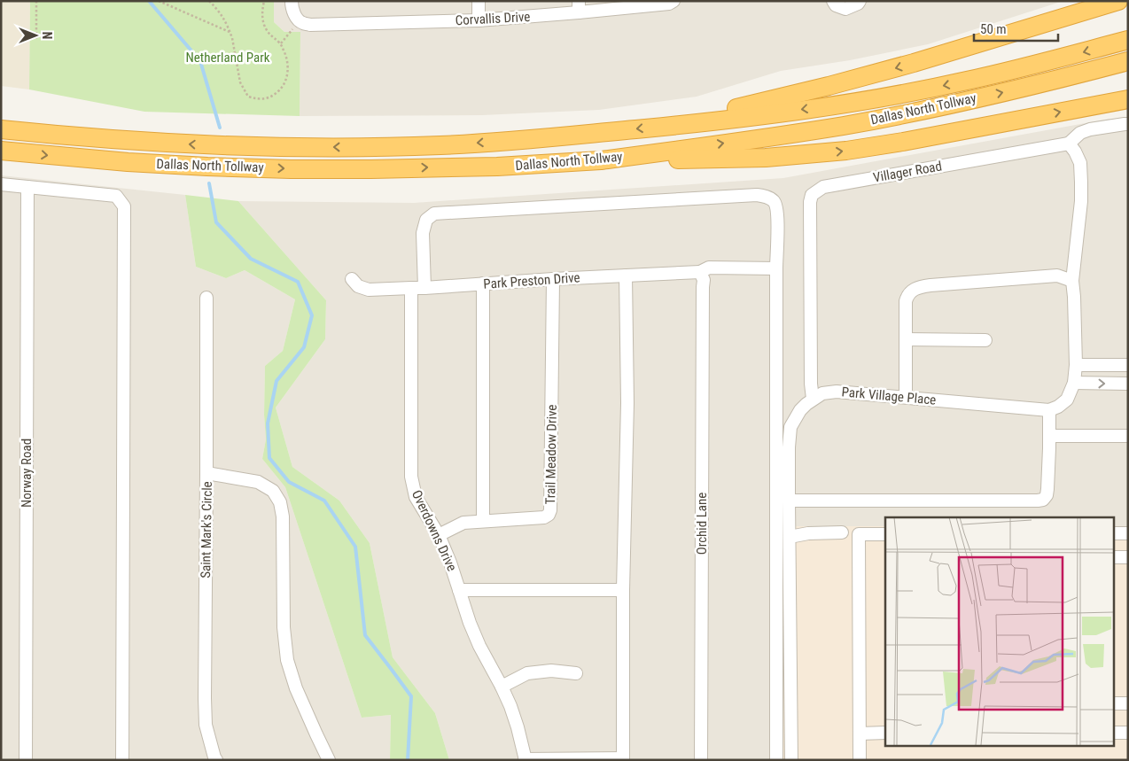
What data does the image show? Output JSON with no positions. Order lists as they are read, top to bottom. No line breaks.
{"streets":{"highway":["Dallas North Tollway"],"street":["Corvallis Drive","Villager Road","Park Preston Drive","Park Village Place","Trail Meadow Drive","Norway Road","Orchid Lane","Saint Mark's Circle","Overdowns Drive"]},"crossings":[["Villager Road","Park Village Place"],["Park Preston Drive","Trail Meadow Drive"],["Park Preston Drive","Orchid Lane"],["Park Preston Drive","Overdowns Drive"],["Trail Meadow Drive","Overdowns Drive"]],"parks":["Netherland Park"],"scale_bar":"50 m","north":"right"}
